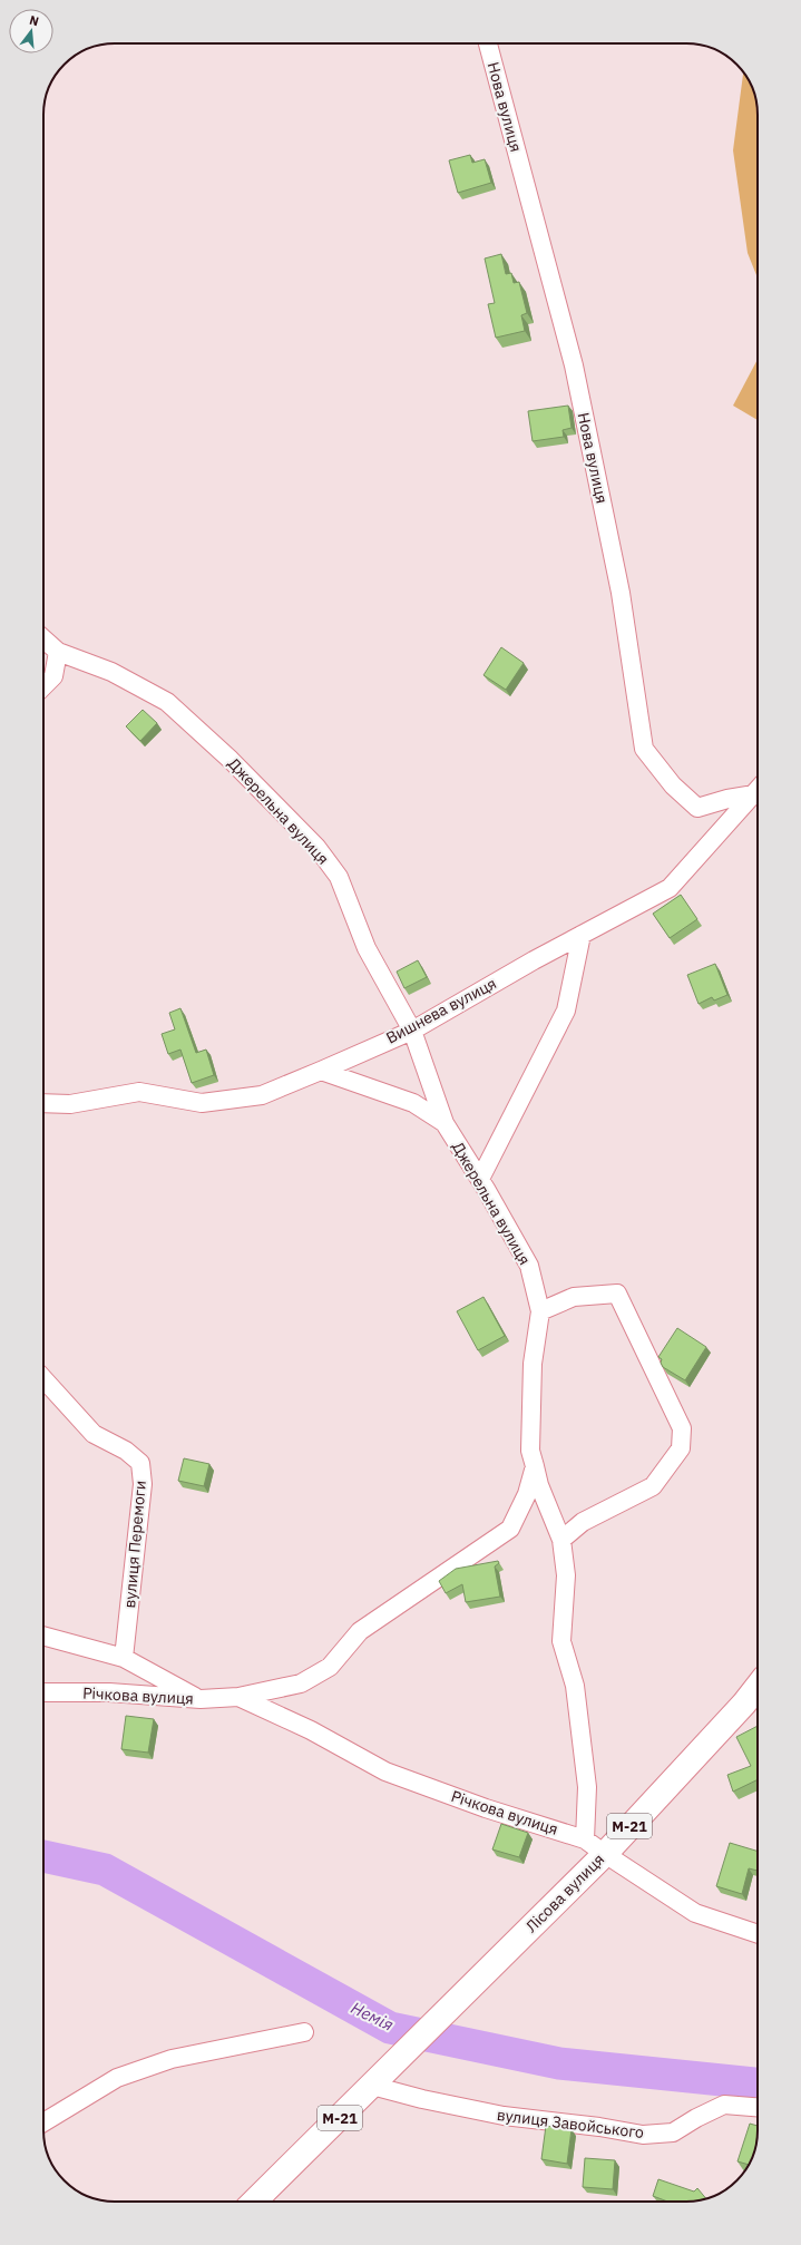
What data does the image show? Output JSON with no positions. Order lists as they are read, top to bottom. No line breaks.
{"streets":{"highway":["М-21","Лісова вулиця"],"street":["Нова вулиця","Джерельна вулиця","Вишнева вулиця","вулиця Перемоги","Річкова вулиця","вулиця Завойського"]},"crossings":[["Джерельна вулиця","Вишнева вулиця"],["Джерельна вулиця","Річкова вулиця"],["Річкова вулиця","Лісова вулиця"],["М-21","Лісова вулиця"],["М-21","вулиця Завойського"],["Лісова вулиця","вулиця Завойського"]],"water":["Немія"],"north":"top"}
